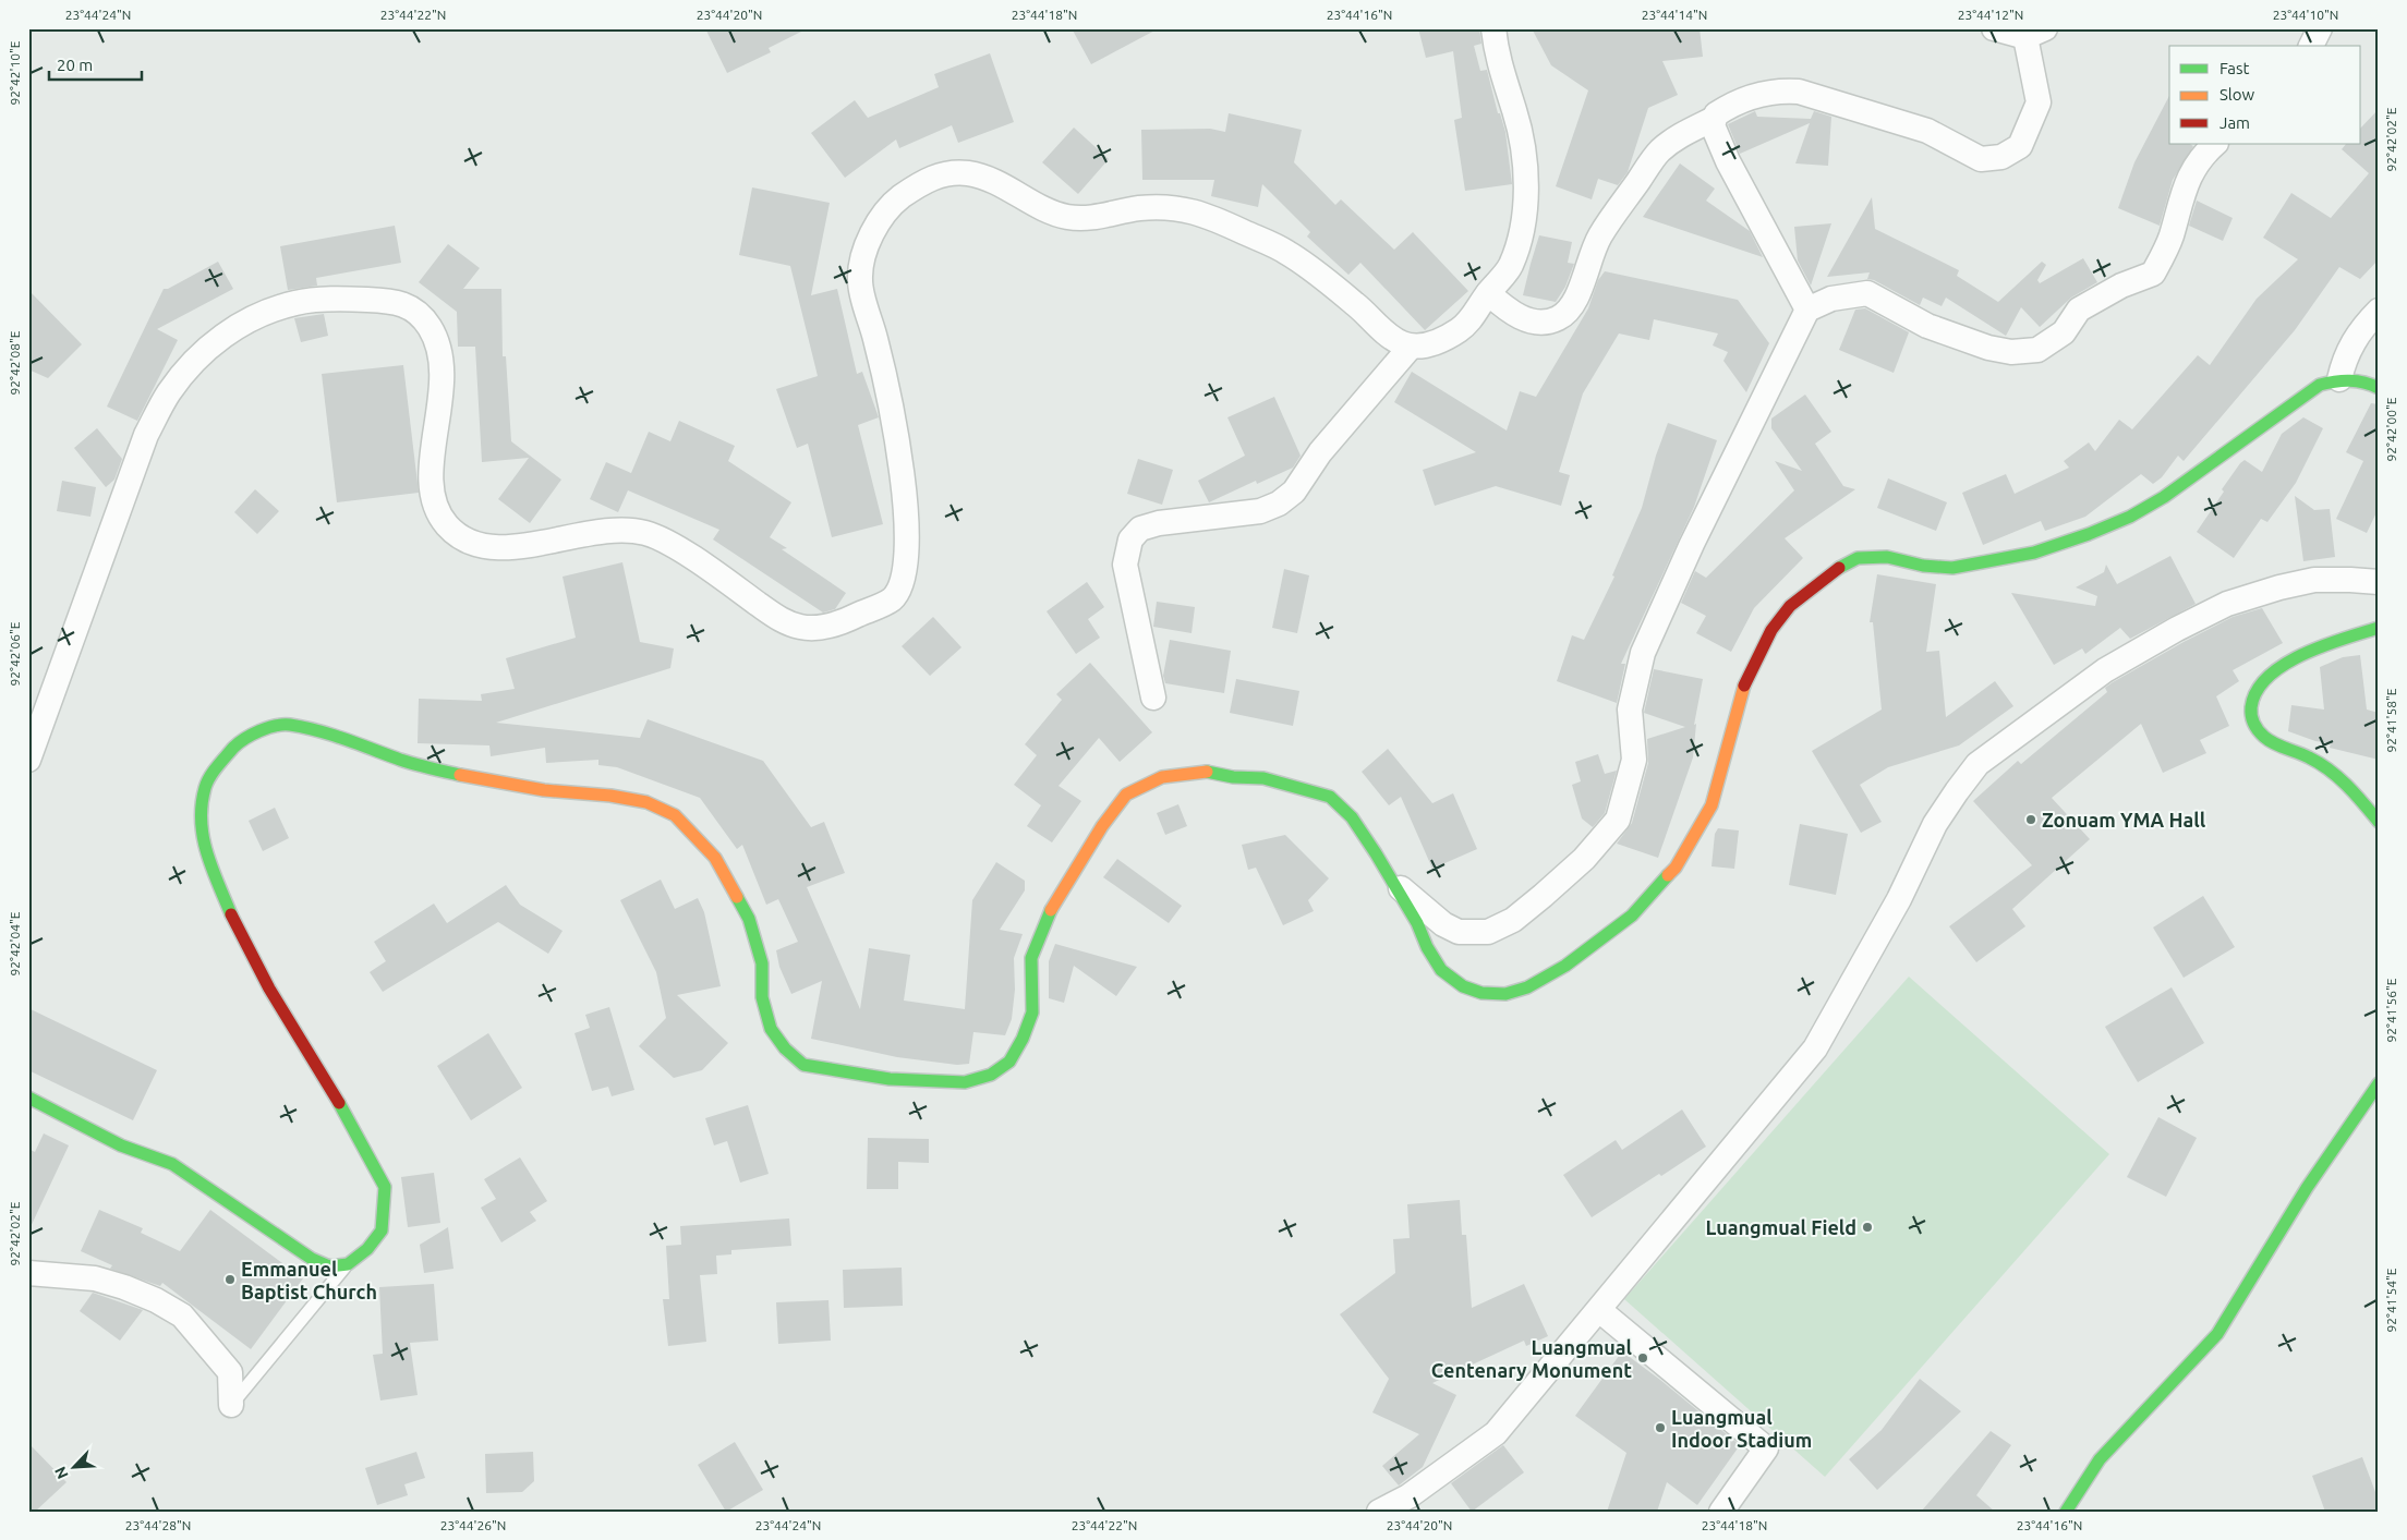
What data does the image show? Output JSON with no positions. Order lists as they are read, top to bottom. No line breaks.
{"places":["Zonuam YMA Hall","Luangmual Field","Emmanuel Baptist Church","Luangmual Centenary Monument","Luangmual Indoor Stadium"],"legend":["Fast","Slow","Jam"],"scale_bar":"20 m","north":"bottom left","coordinates":["23°44'24\"N","23°44'22\"N","23°44'20\"N","23°44'18\"N","23°44'16\"N","23°44'14\"N","23°44'12\"N","23°44'10\"N","92°42'10\"E","92°42'02\"E","92°42'08\"E","92°42'00\"E","92°42'06\"E","92°41'58\"E","92°42'04\"E","92°41'56\"E","92°41'54\"E","23°44'28\"N","23°44'26\"N"]}
